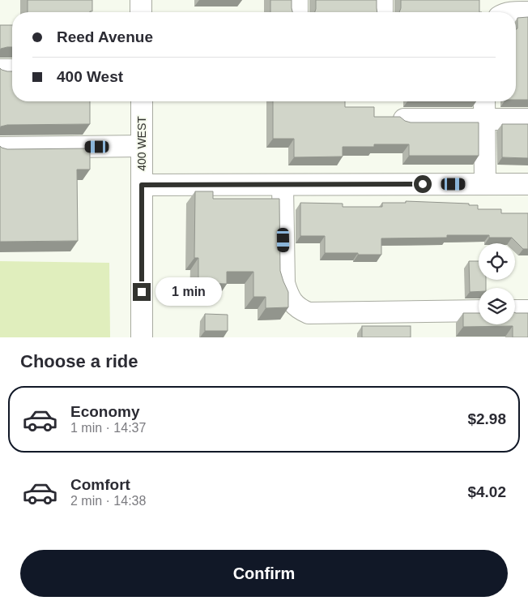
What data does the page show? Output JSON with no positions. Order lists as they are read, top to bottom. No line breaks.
{"streets":{"street":["400 WEST"]},"page":{"banner":["Reed Avenue","400 West"],"bubble":"1 min","heading":"Choose a ride","list":[{"name":"Economy","note":"1 min · 14:37","value":"$2.98"},{"name":"Comfort","note":"2 min · 14:38","value":"$4.02"}],"buttons":"Confirm"}}
